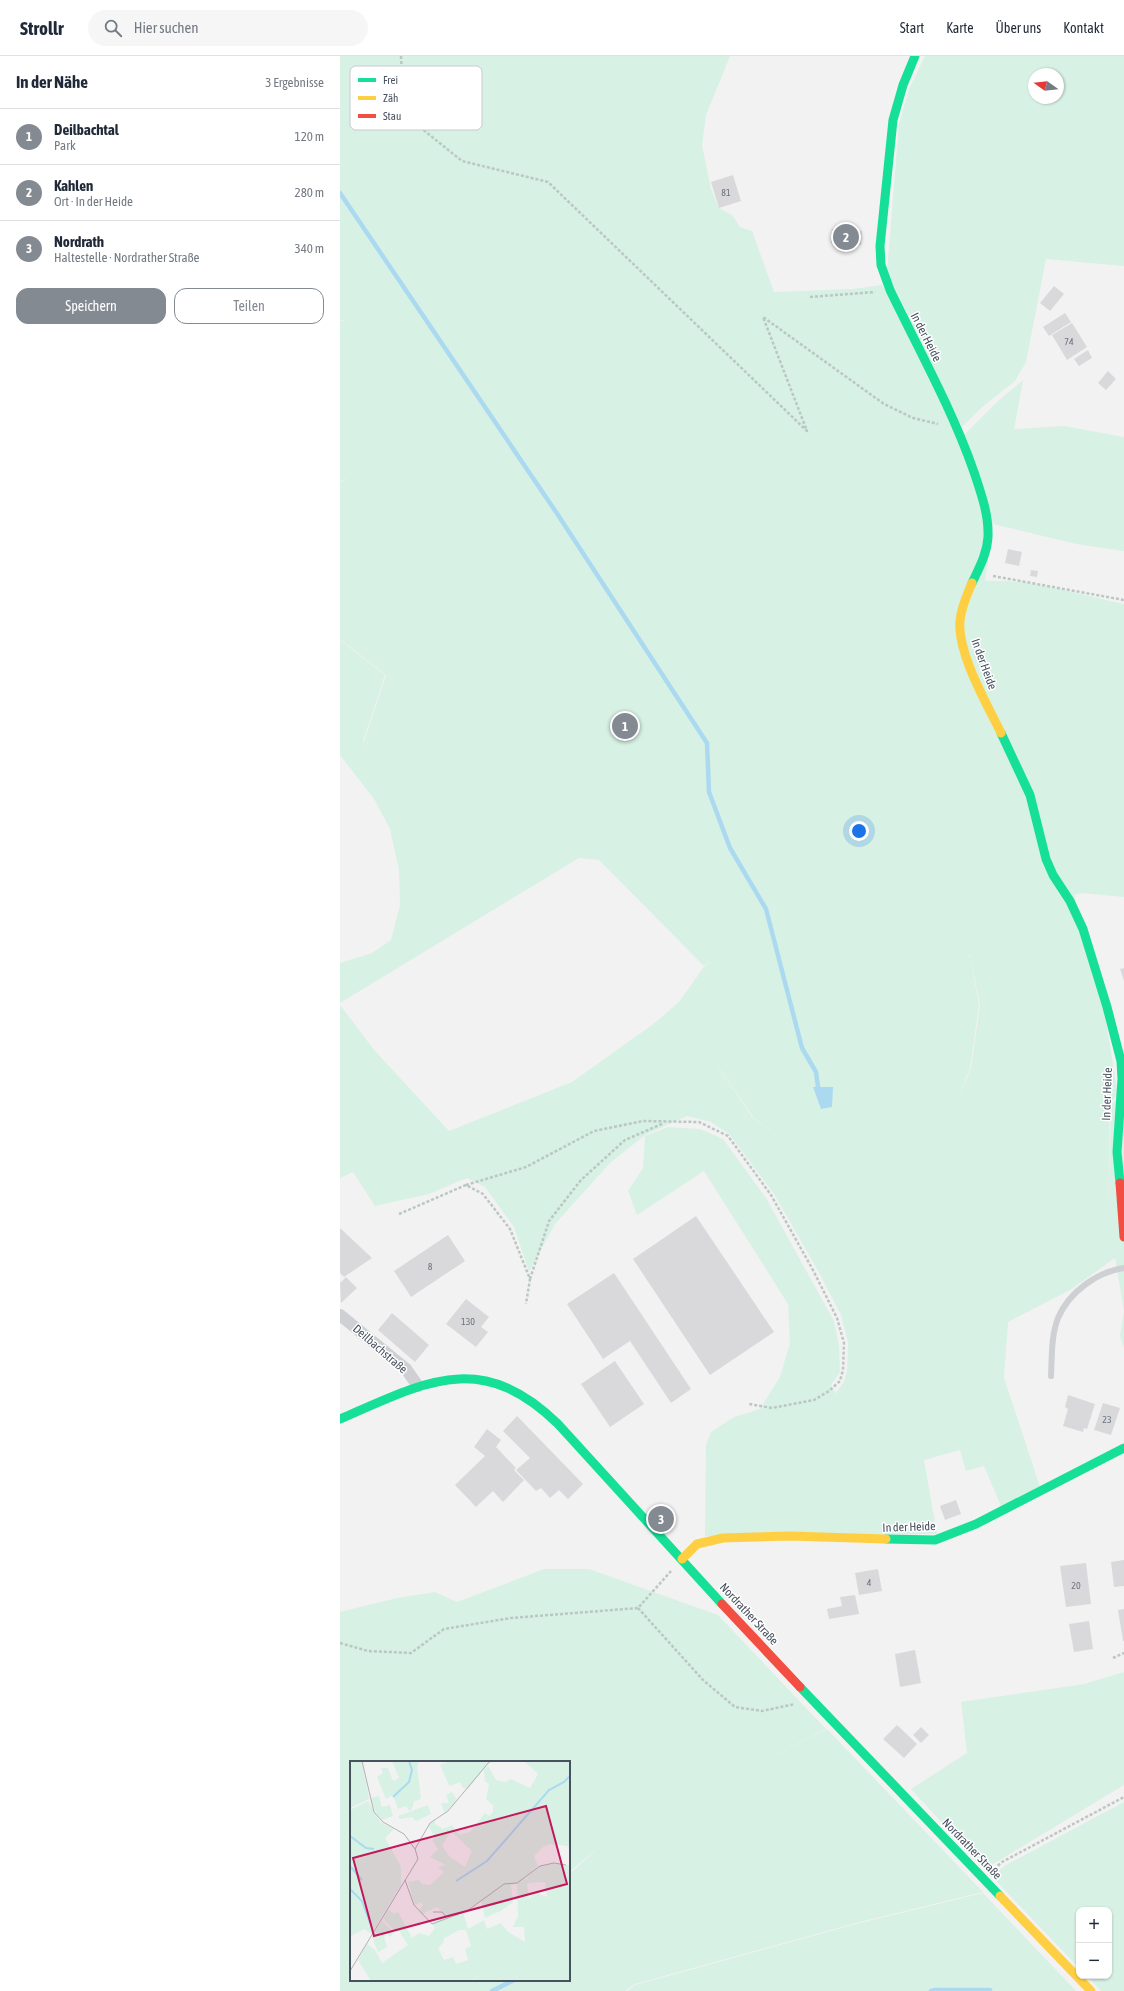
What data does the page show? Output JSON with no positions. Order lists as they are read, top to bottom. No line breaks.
{"streets":{"street":["In der Heide","Deilbachstraße","Nordrather Straße"]},"crossings":[["In der Heide","Nordrather Straße"],["Deilbachstraße","Nordrather Straße"]],"house_numbers":["81","74","8","130","23","4","20"],"legend":["Frei","Zäh","Stau"],"north":"left","page":{"header":"Strollr","search":"Hier suchen","nav":["Start","Karte","Über uns","Kontakt"],"heading":["In der Nähe","3 Ergebnisse"],"list":[{"mark":"1","name":"Deilbachtal","note":"Park","value":"120 m"},{"mark":"2","name":"Kahlen","note":"Ort · In der Heide","value":"280 m"},{"mark":"3","name":"Nordrath","note":"Haltestelle · Nordrather Straße","value":"340 m"}],"pins":["2","1","3"],"buttons":["Speichern","Teilen"],"map_buttons":["+","−"]}}
